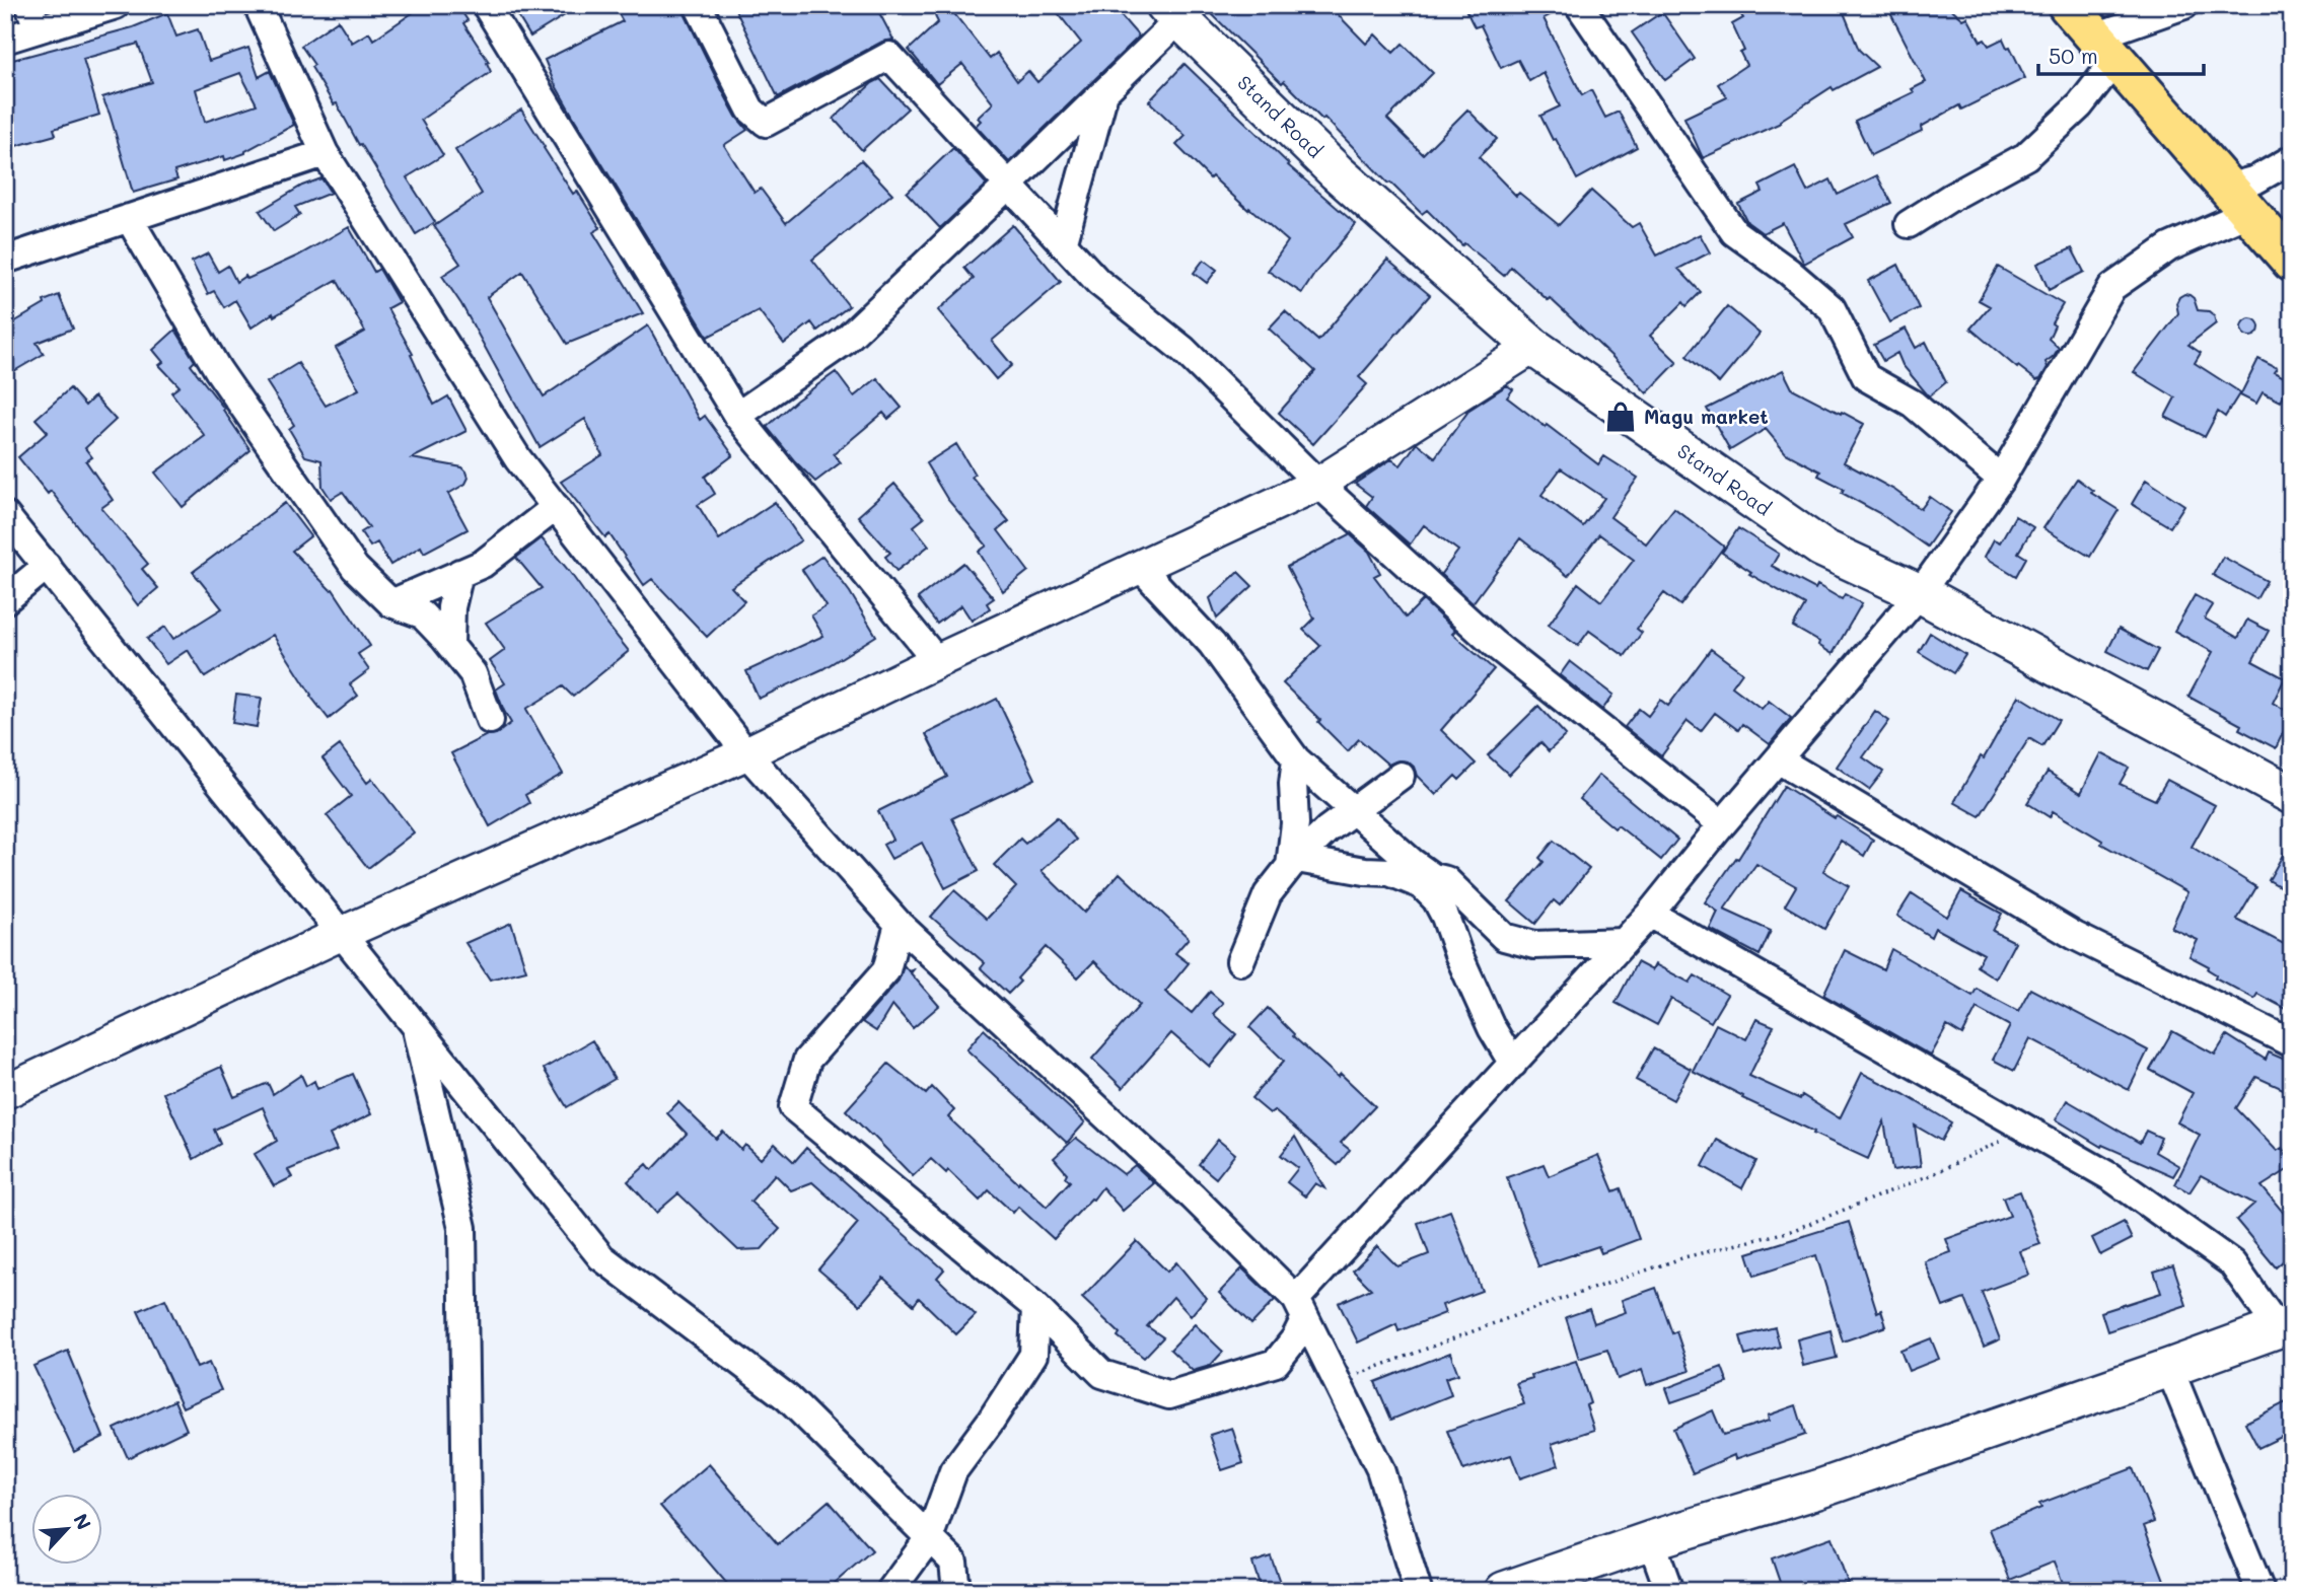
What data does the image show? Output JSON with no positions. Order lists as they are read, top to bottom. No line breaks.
{"streets":{"main road":["Stand Road"]},"places":{"shop":["Magu market"]},"scale_bar":"50 m","north":"top right"}
